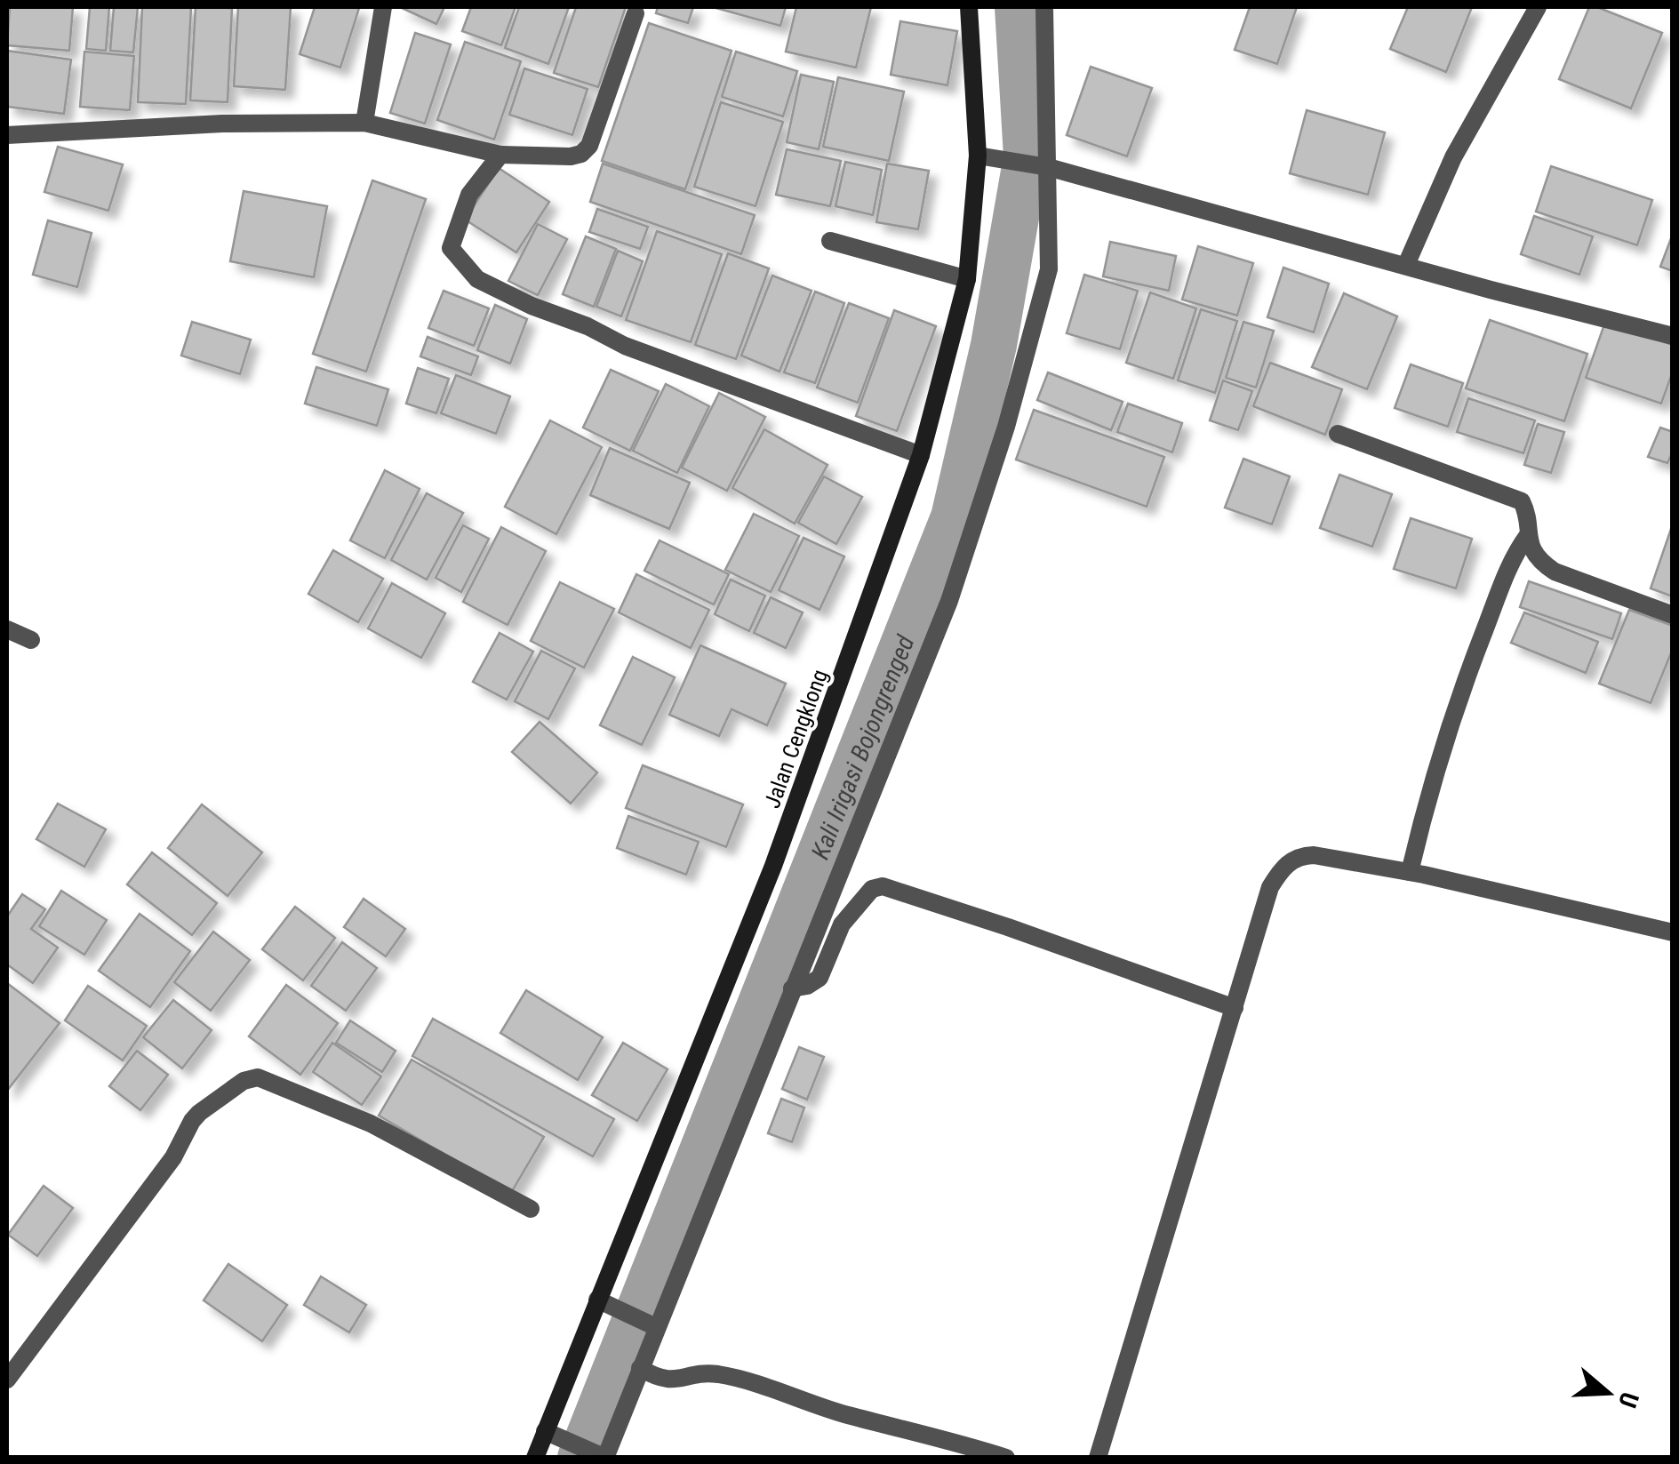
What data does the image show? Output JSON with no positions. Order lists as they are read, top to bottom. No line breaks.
{"streets":{"main road":["Jalan Cengklong"]},"water":["Kali Irigasi Bojongrenged"],"north":"right"}
